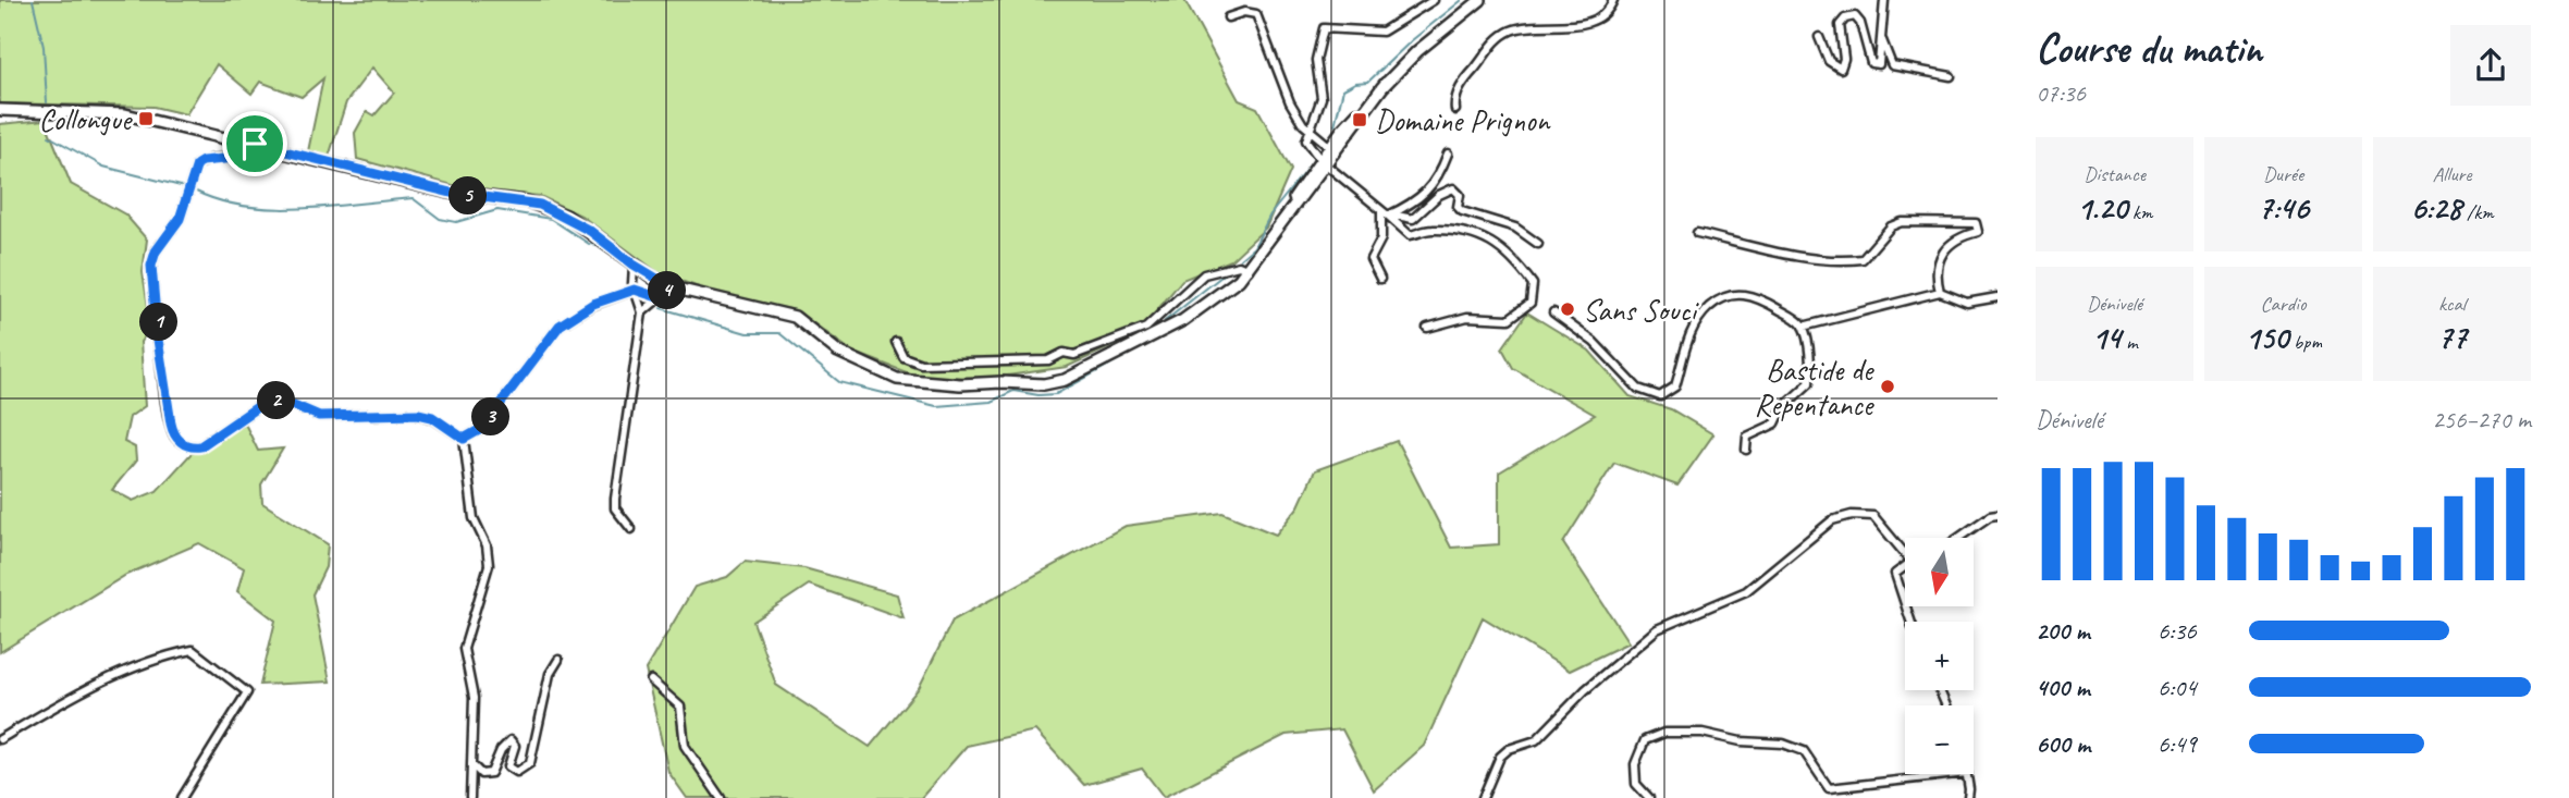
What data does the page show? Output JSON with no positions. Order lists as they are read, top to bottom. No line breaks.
{"places":{"transit":["Collongue","Domaine Prignon"],"other":["Sans Souci","Bastide de Repentance"]},"north":"bottom","page":{"heading":["Course du matin","07:36"],"stats":[["Distance","1.20 km"],["Durée","7:46"],["Allure","6:28 /km"],["Dénivelé","14 m"],["Cardio","150 bpm"],["kcal","77"]],"pins":["5","4","1","2","3"],"chart":["Dénivelé","256–270 m"],"map_buttons":["+","−"],"list":[{"name":"200 m","note":"6:36"},{"name":"400 m","note":"6:04"},{"name":"600 m","note":"6:49"}]}}
